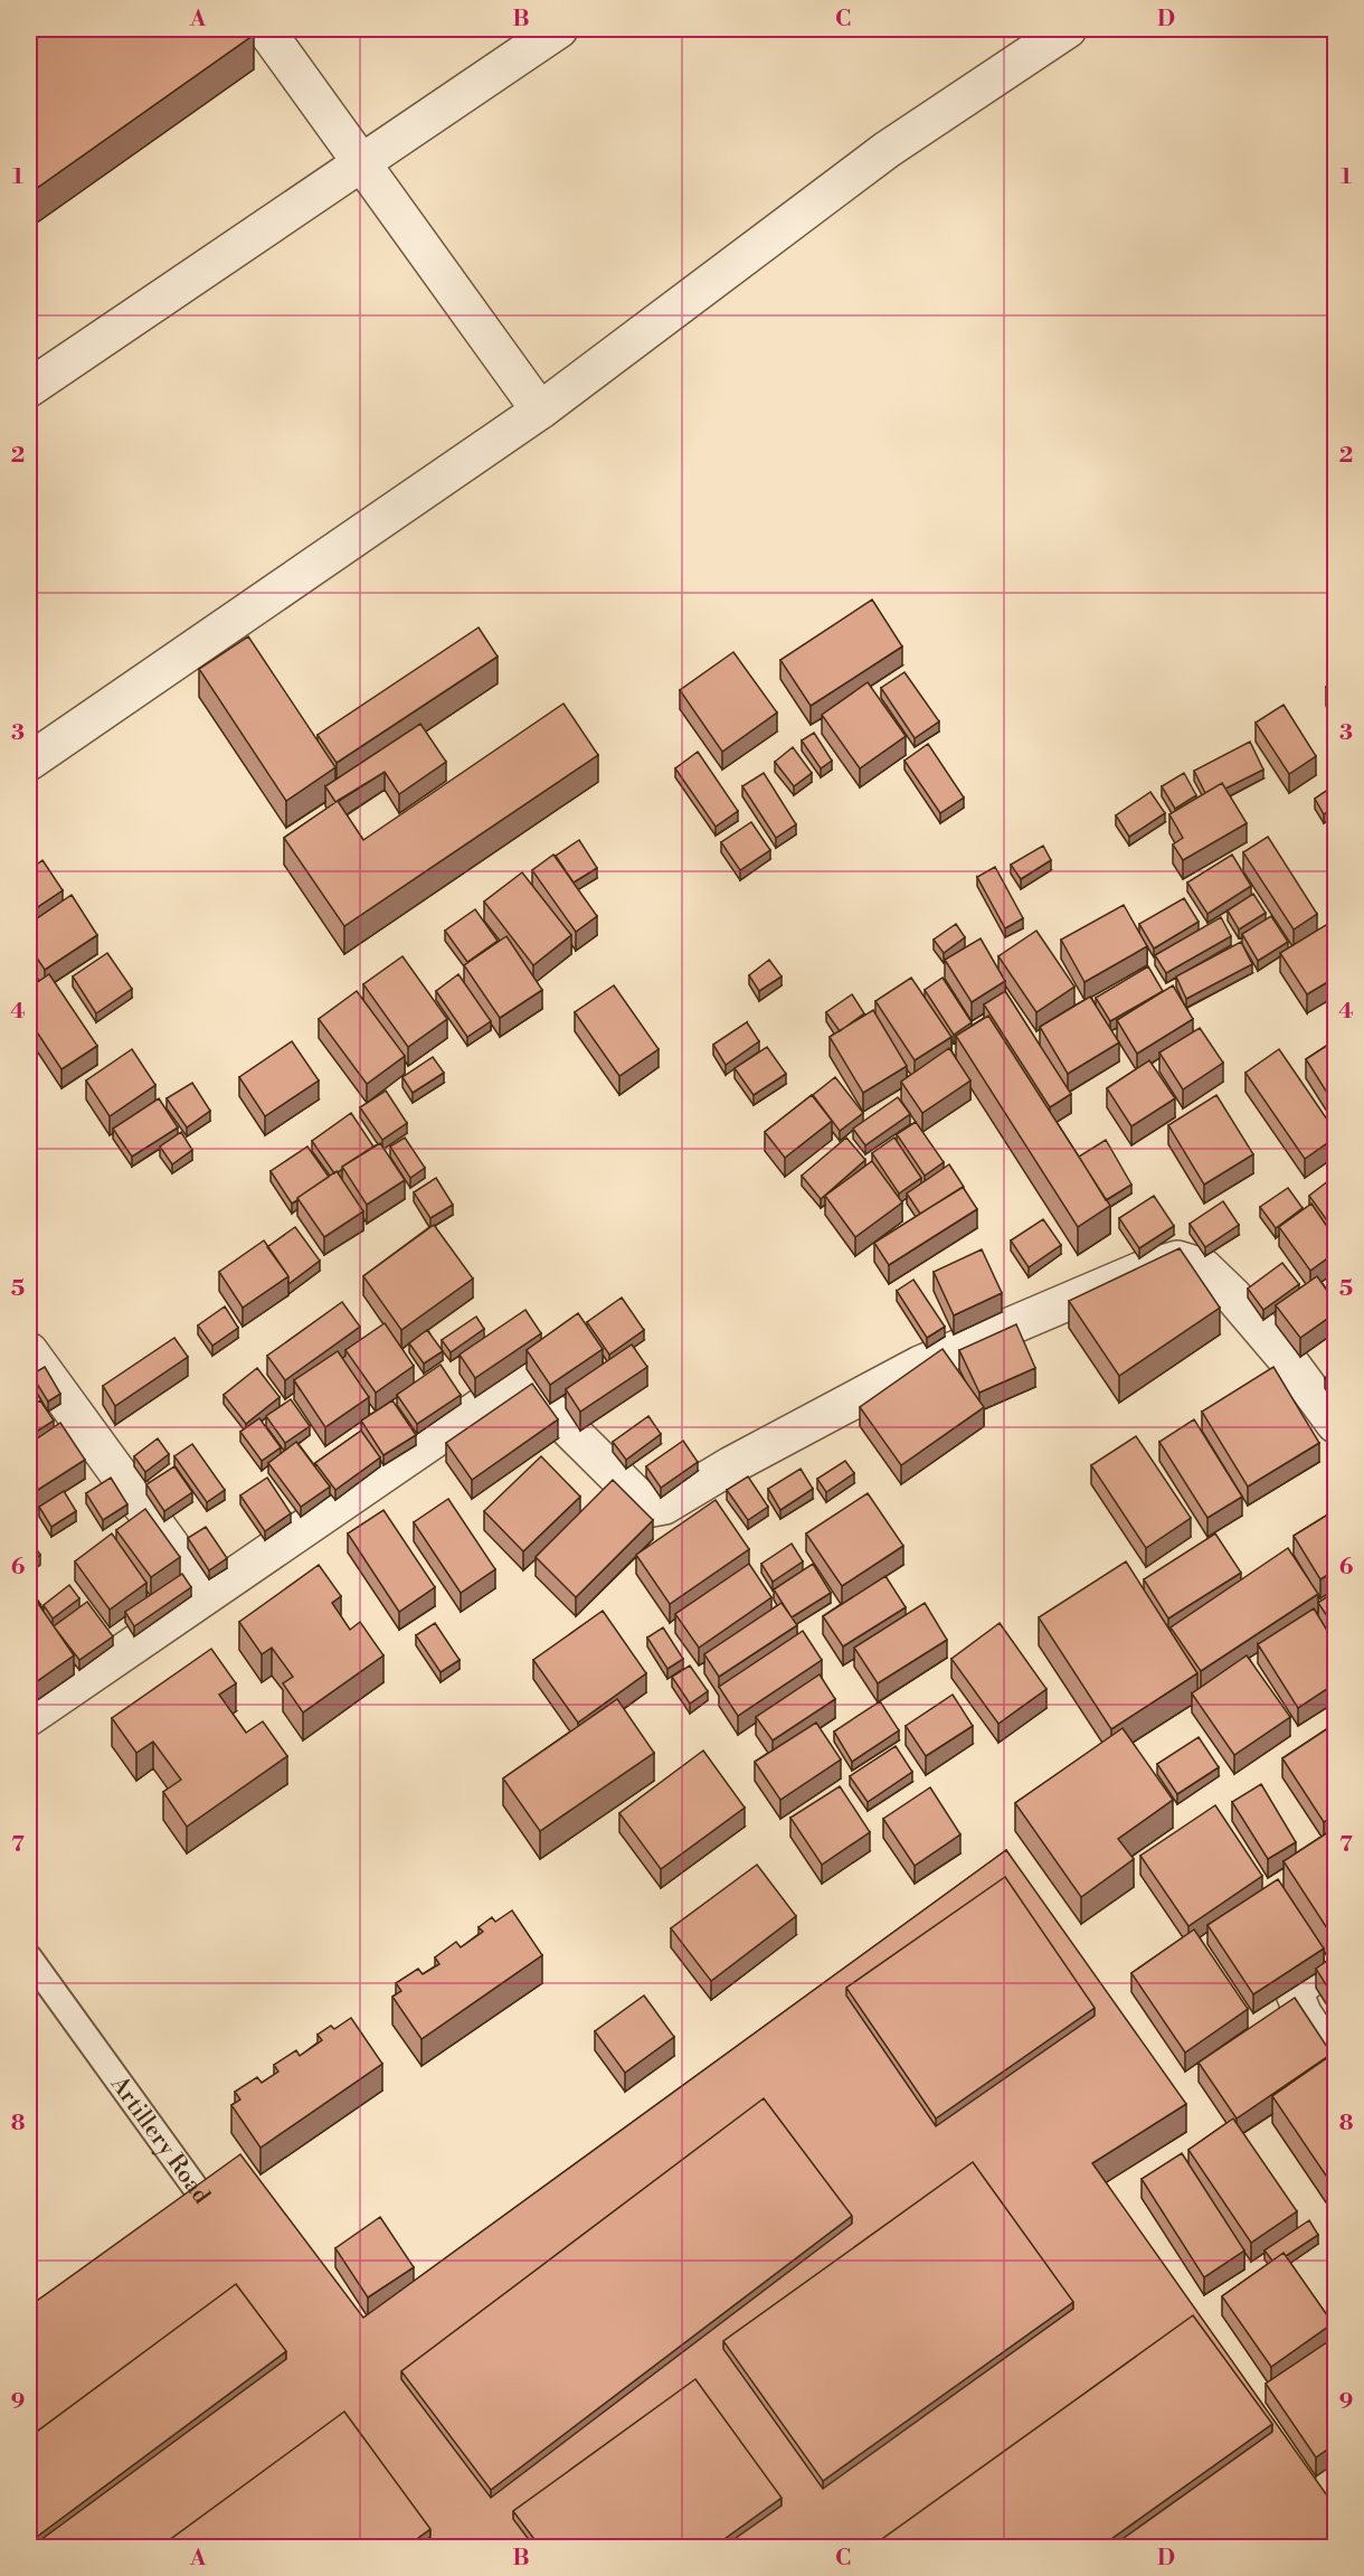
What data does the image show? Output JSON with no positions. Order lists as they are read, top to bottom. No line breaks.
{"streets":{"lane":["Artillery Road"]},"grid":{"columns":["A","B","C","D"],"rows":["1","2","3","4","5","6","7","8","9"]}}
